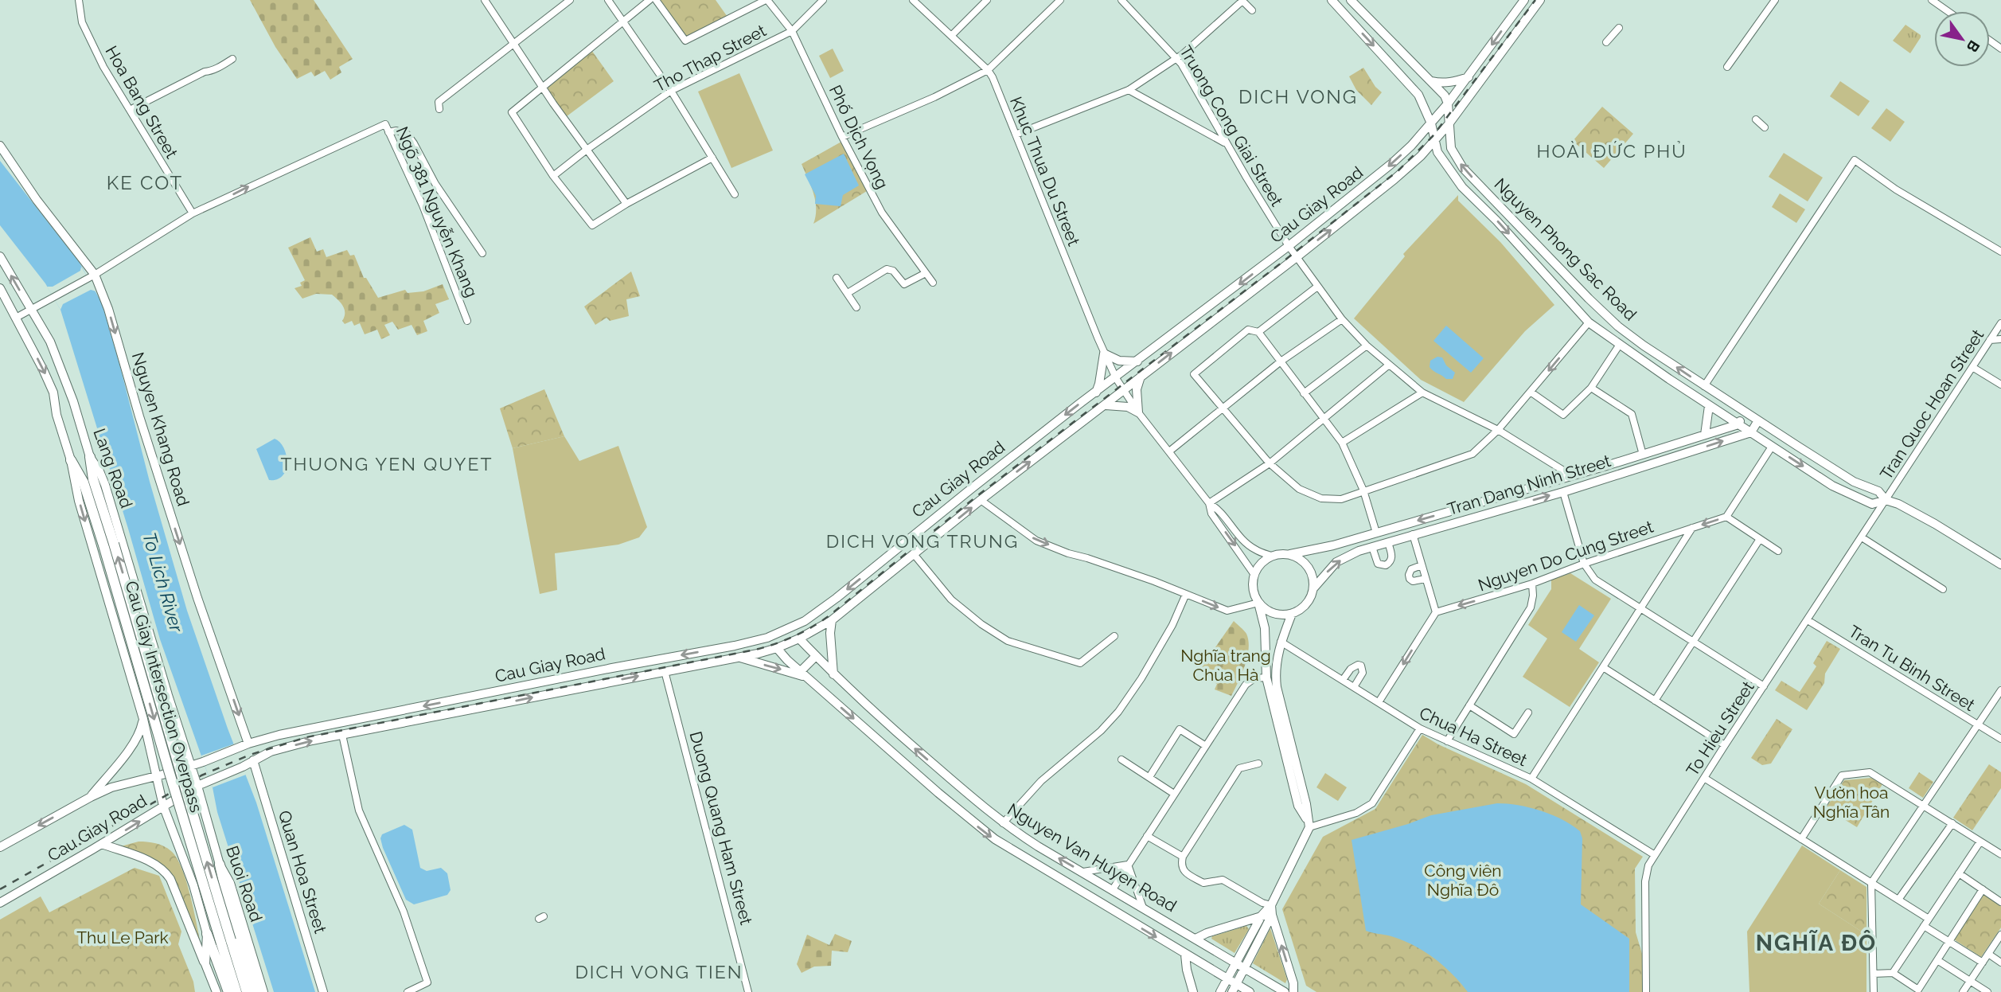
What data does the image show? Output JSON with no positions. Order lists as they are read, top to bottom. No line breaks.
{"streets":{"highway":["Cau Giay Intersection Overpass"],"main road":["Cau Giay Road","Nguyen Phong Sac Road","Nguyen Khang Road","Lang Road","Tran Dang Ninh Street","Nguyen Van Huyen Road","Quan Hoa Street","Buoi Road"],"street":["Tho Thap Street","Hoa Bang Street","Truong Cong Giai Street","Phố Dịch Vọng","Khuc Thua Du Street","Ngõ 381 Nguyễn Khang","Tran Quoc Hoan Street","Nguyen Do Cung Street","Tran Tu Binh Street","To Hieu Street","Chua Ha Street","Duong Quang Ham Street"]},"crossings":[["Tho Thap Street","Phố Dịch Vọng"],["Hoa Bang Street","Ngõ 381 Nguyễn Khang"],["Truong Cong Giai Street","Cau Giay Road"],["Truong Cong Giai Street","Tran Dang Ninh Street"],["Khuc Thua Du Street","Cau Giay Road"],["Cau Giay Road","Nguyen Phong Sac Road"],["Cau Giay Road","Nguyen Khang Road"],["Cau Giay Road","Lang Road"],["Cau Giay Road","Duong Quang Ham Street"],["Cau Giay Road","Nguyen Van Huyen Road"],["Cau Giay Road","Quan Hoa Street"],["Cau Giay Road","Buoi Road"],["Ngõ 381 Nguyễn Khang","Nguyen Khang Road"],["Ngõ 381 Nguyễn Khang","Lang Road"],["Nguyen Phong Sac Road","Tran Quoc Hoan Street"],["Nguyen Phong Sac Road","Tran Dang Ninh Street"],["Nguyen Phong Sac Road","To Hieu Street"],["Tran Quoc Hoan Street","To Hieu Street"],["Lang Road","Cau Giay Intersection Overpass"],["Lang Road","Buoi Road"],["Tran Tu Binh Street","To Hieu Street"],["To Hieu Street","Chua Ha Street"]],"one_way":["Nguyen Khang Road","Nguyen Do Cung Street"],"districts":["DICH VONG","HOÀI ĐỨC PHỦ","KE COT","THUONG YEN QUYET","DICH VONG TRUNG","NGHĨA ĐÔ","DICH VONG TIEN"],"water":["To Lich River"],"parks":["Nghĩa trang Chùa Hà","Vườn hoa Nghĩa Tân","Công viên Nghĩa Đô","Thu Le Park"],"north":"bottom right"}
